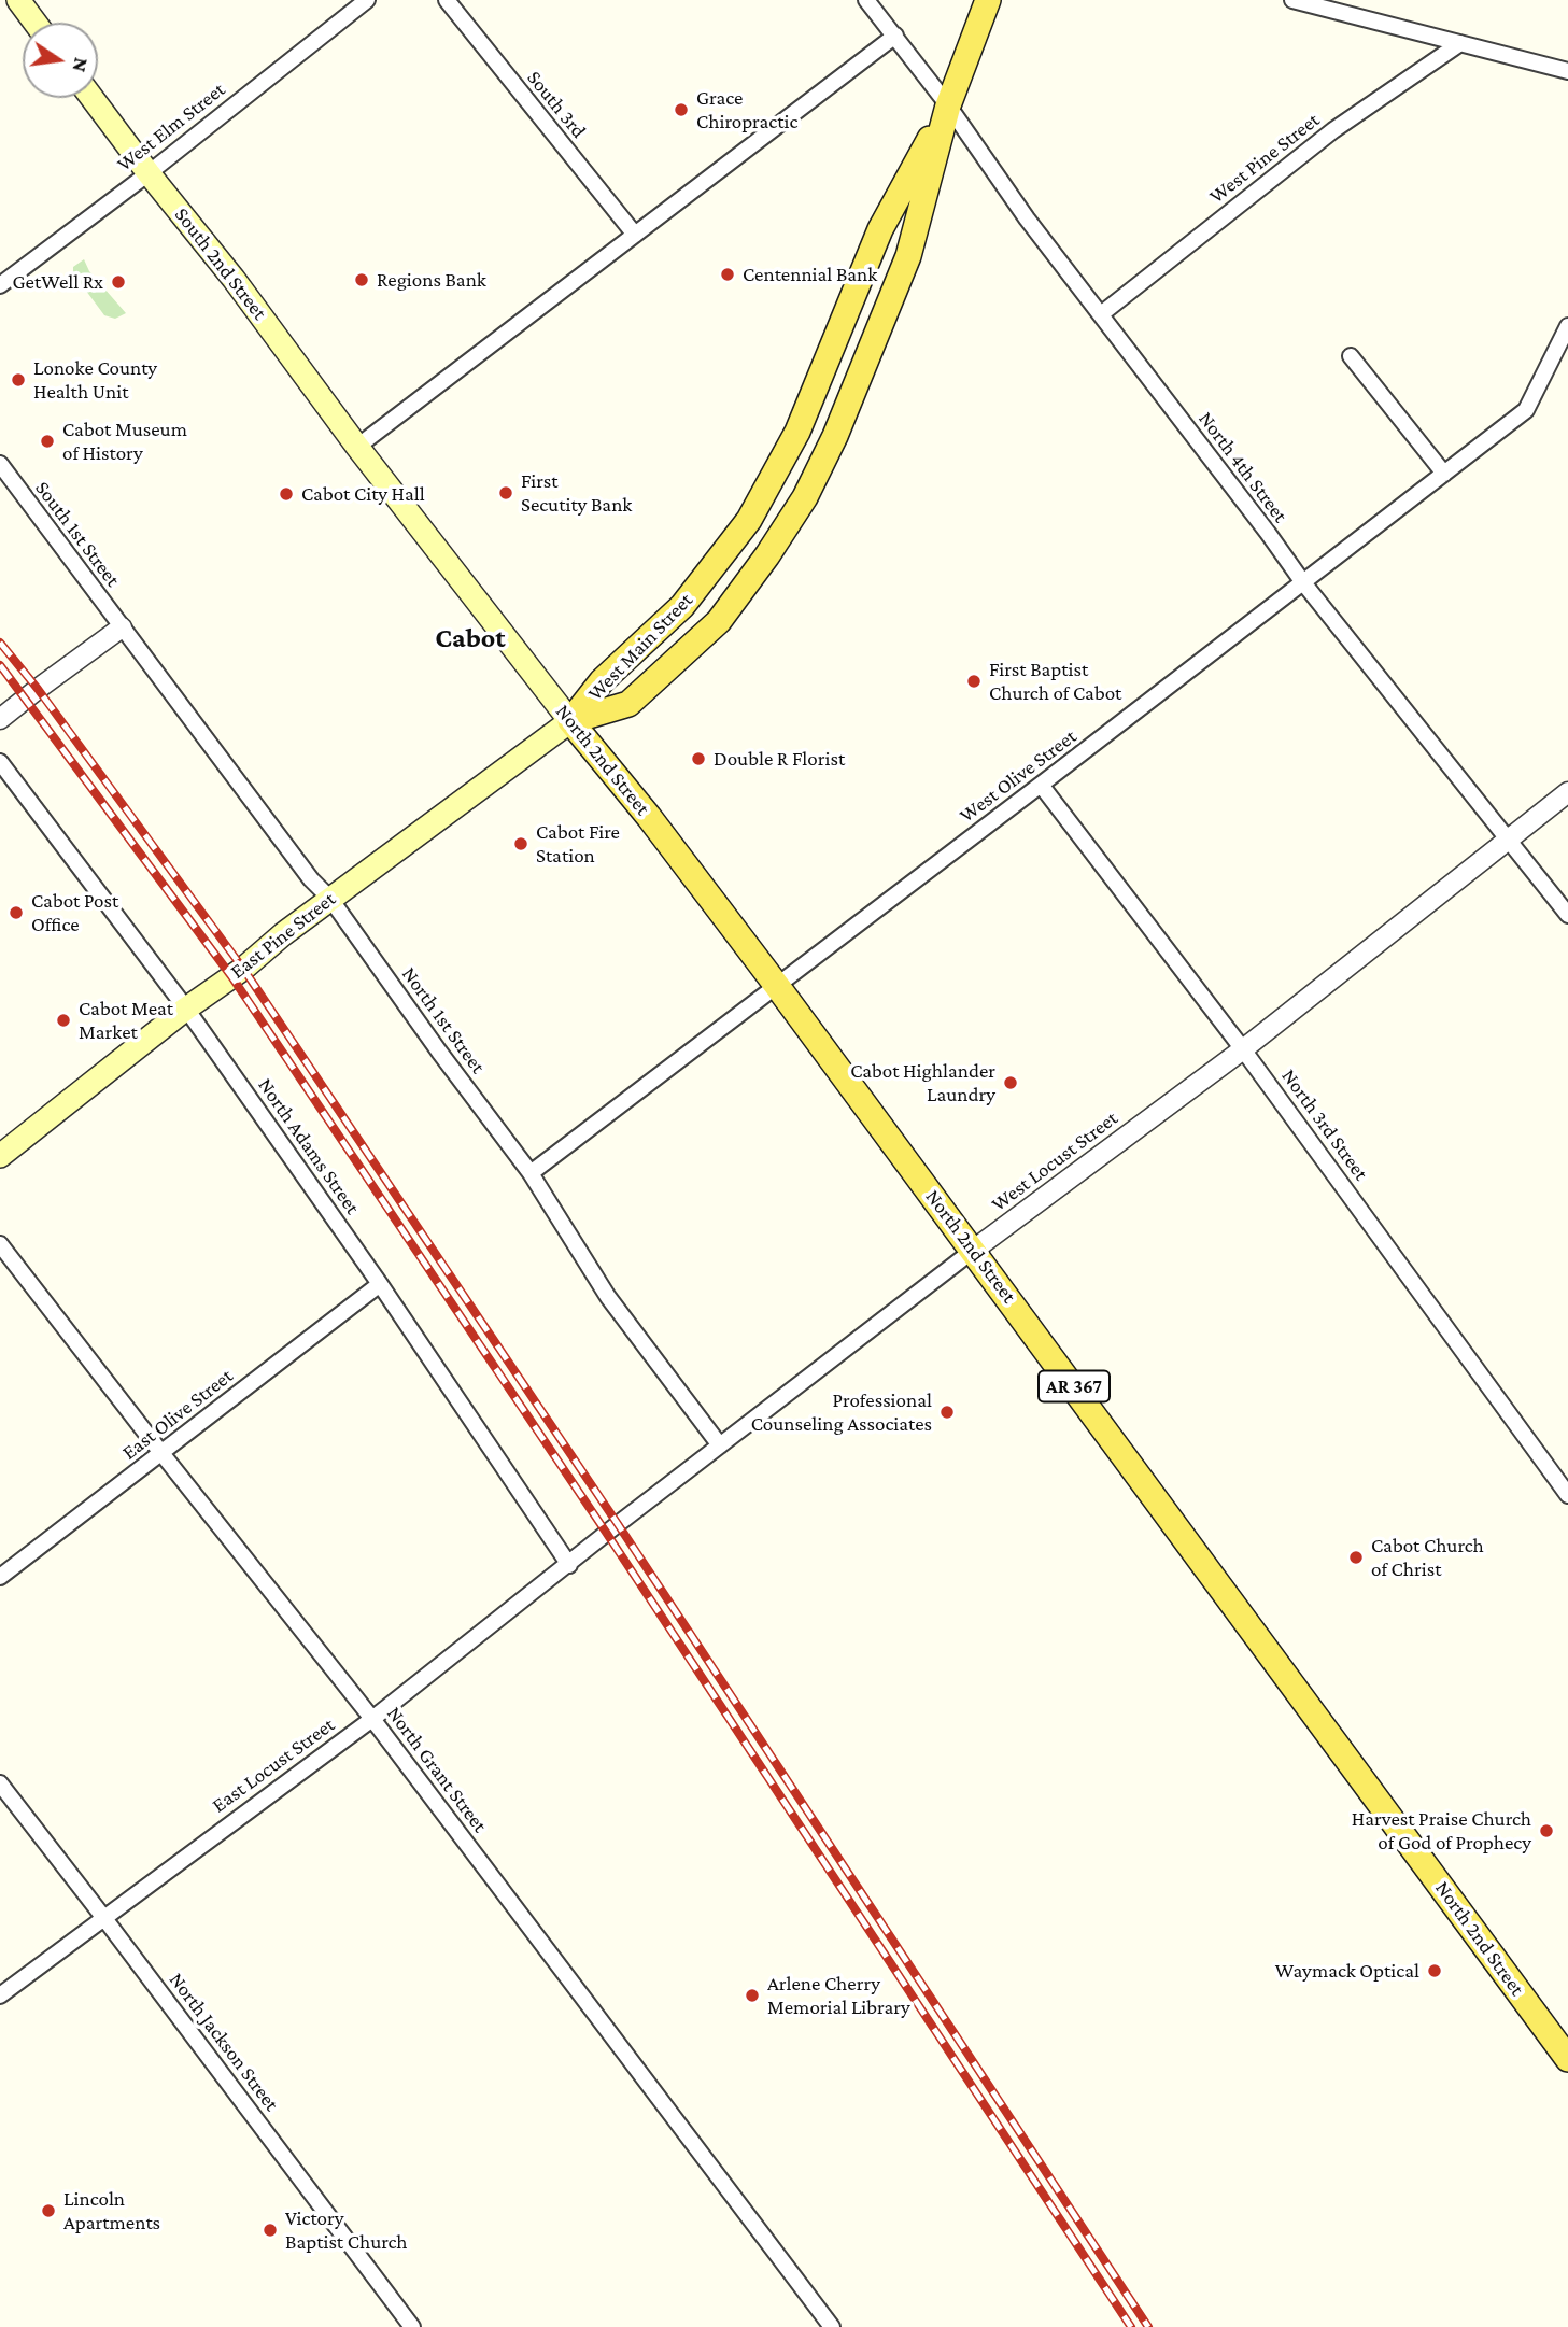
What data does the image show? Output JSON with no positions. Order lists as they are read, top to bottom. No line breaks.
{"streets":{"main road":["South 2nd Street","West Main Street","North 2nd Street","East Pine Street","AR 367"],"street":["South 3rd","West Elm Street","West Pine Street","North 4th Street","South 1st Street","West Olive Street","North 1st Street","North 3rd Street","North Adams Street","West Locust Street","East Olive Street","East Locust Street","North Grant Street","North Jackson Street"]},"crossings":[["West Elm Street","South 2nd Street"],["West Pine Street","North 4th Street"],["South 2nd Street","North 2nd Street"],["North 4th Street","West Main Street"],["North 4th Street","West Olive Street"],["North 4th Street","West Locust Street"],["South 1st Street","North 1st Street"],["West Main Street","North 2nd Street"],["West Main Street","East Pine Street"],["North 2nd Street","West Olive Street"],["North 2nd Street","East Pine Street"],["North 2nd Street","West Locust Street"],["West Olive Street","North 1st Street"],["West Olive Street","North 3rd Street"],["East Pine Street","North 1st Street"],["East Pine Street","North Adams Street"],["North 1st Street","West Locust Street"],["North 3rd Street","West Locust Street"],["North Adams Street","West Locust Street"],["North Adams Street","East Olive Street"],["North Adams Street","East Locust Street"],["West Locust Street","East Locust Street"],["East Olive Street","North Grant Street"],["East Locust Street","North Grant Street"],["East Locust Street","North Jackson Street"]],"districts":["Cabot"],"places":["Grace Chiropractic","Centennial Bank","Regions Bank","GetWell Rx","Lonoke County Health Unit","Cabot Museum of History","First Secutity Bank","Cabot City Hall","First Baptist Church of Cabot","Double R Florist","Cabot Fire Station","Cabot Post Office","Cabot Meat Market","Cabot Highlander Laundry","Professional Counseling Associates","Cabot Church of Christ","Harvest Praise Church of God of Prophecy","Waymack Optical","Arlene Cherry Memorial Library","Lincoln Apartments","Victory Baptist Church"],"north":"right"}
